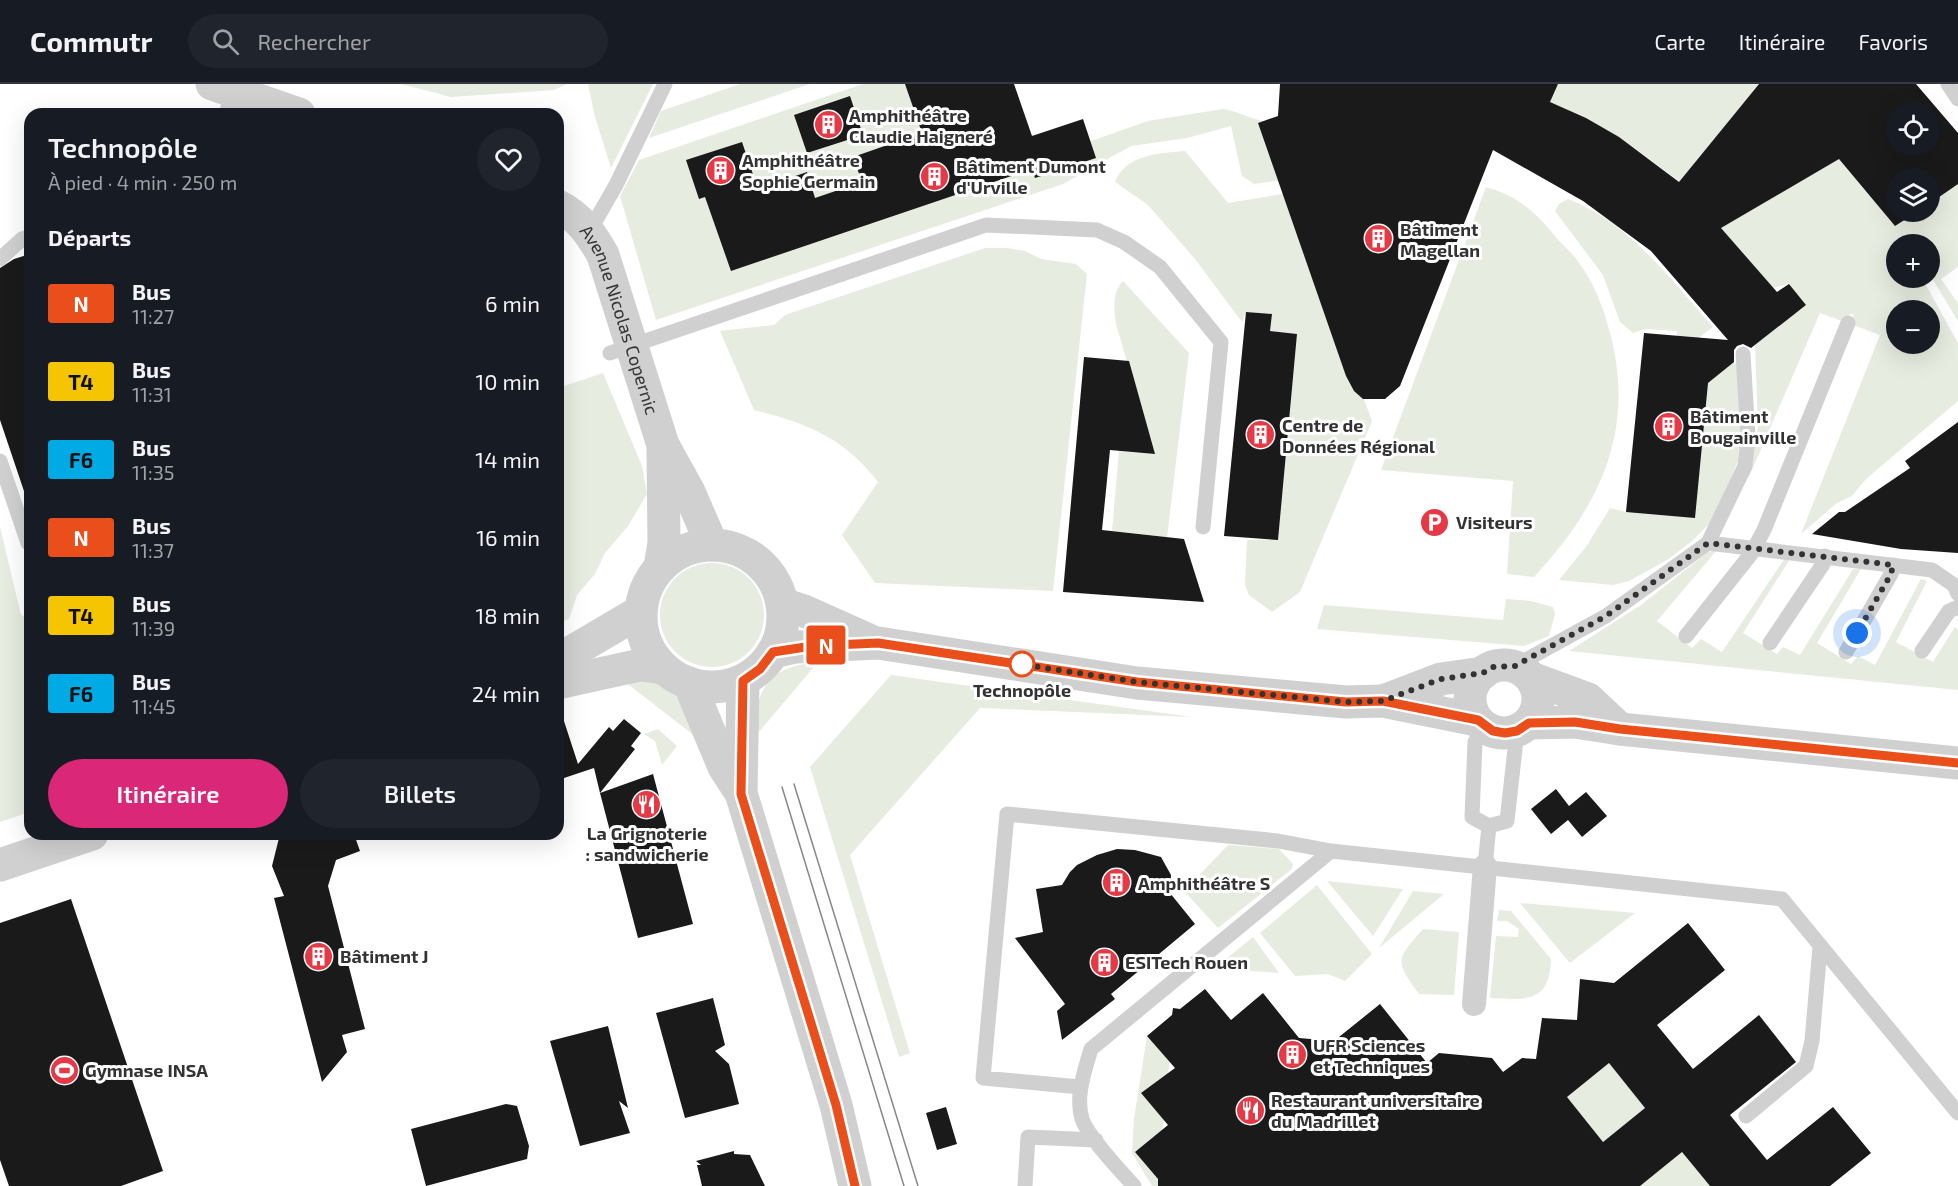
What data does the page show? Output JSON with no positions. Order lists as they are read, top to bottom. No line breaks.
{"streets":{"street":["Avenue Nicolas Copernic"]},"places":{"building":["Amphithéâtre Claudie Haigneré","Amphithéâtre Sophie Germain","Bâtiment Dumont d'Urville","Bâtiment Magellan","Bâtiment Bougainville","Centre de Données Régional","Amphithéâtre S","Bâtiment J","ESITech Rouen","UFR Sciences et Techniques"],"parking":["Visiteurs"],"other":["Technopôle"],"restaurant":["La Grignoterie : sandwicherie","Restaurant universitaire du Madrillet"],"sports":["Gymnase INSA"]},"lines":["bus line N"],"page":{"header":"Commutr","search":"Rechercher","nav":["Carte","Itinéraire","Favoris"],"on_map":"N","map_buttons":["+","−"],"heading":[["Technopôle","À pied · 4 min · 250 m"],"Départs"],"list":[{"mark":"N","name":"Bus","note":"11:27","value":"6 min"},{"mark":"T4","name":"Bus","note":"11:31","value":"10 min"},{"mark":"F6","name":"Bus","note":"11:35","value":"14 min"},{"mark":"N","name":"Bus","note":"11:37","value":"16 min"},{"mark":"T4","name":"Bus","note":"11:39","value":"18 min"},{"mark":"F6","name":"Bus","note":"11:45","value":"24 min"}],"buttons":["Itinéraire","Billets"]}}
